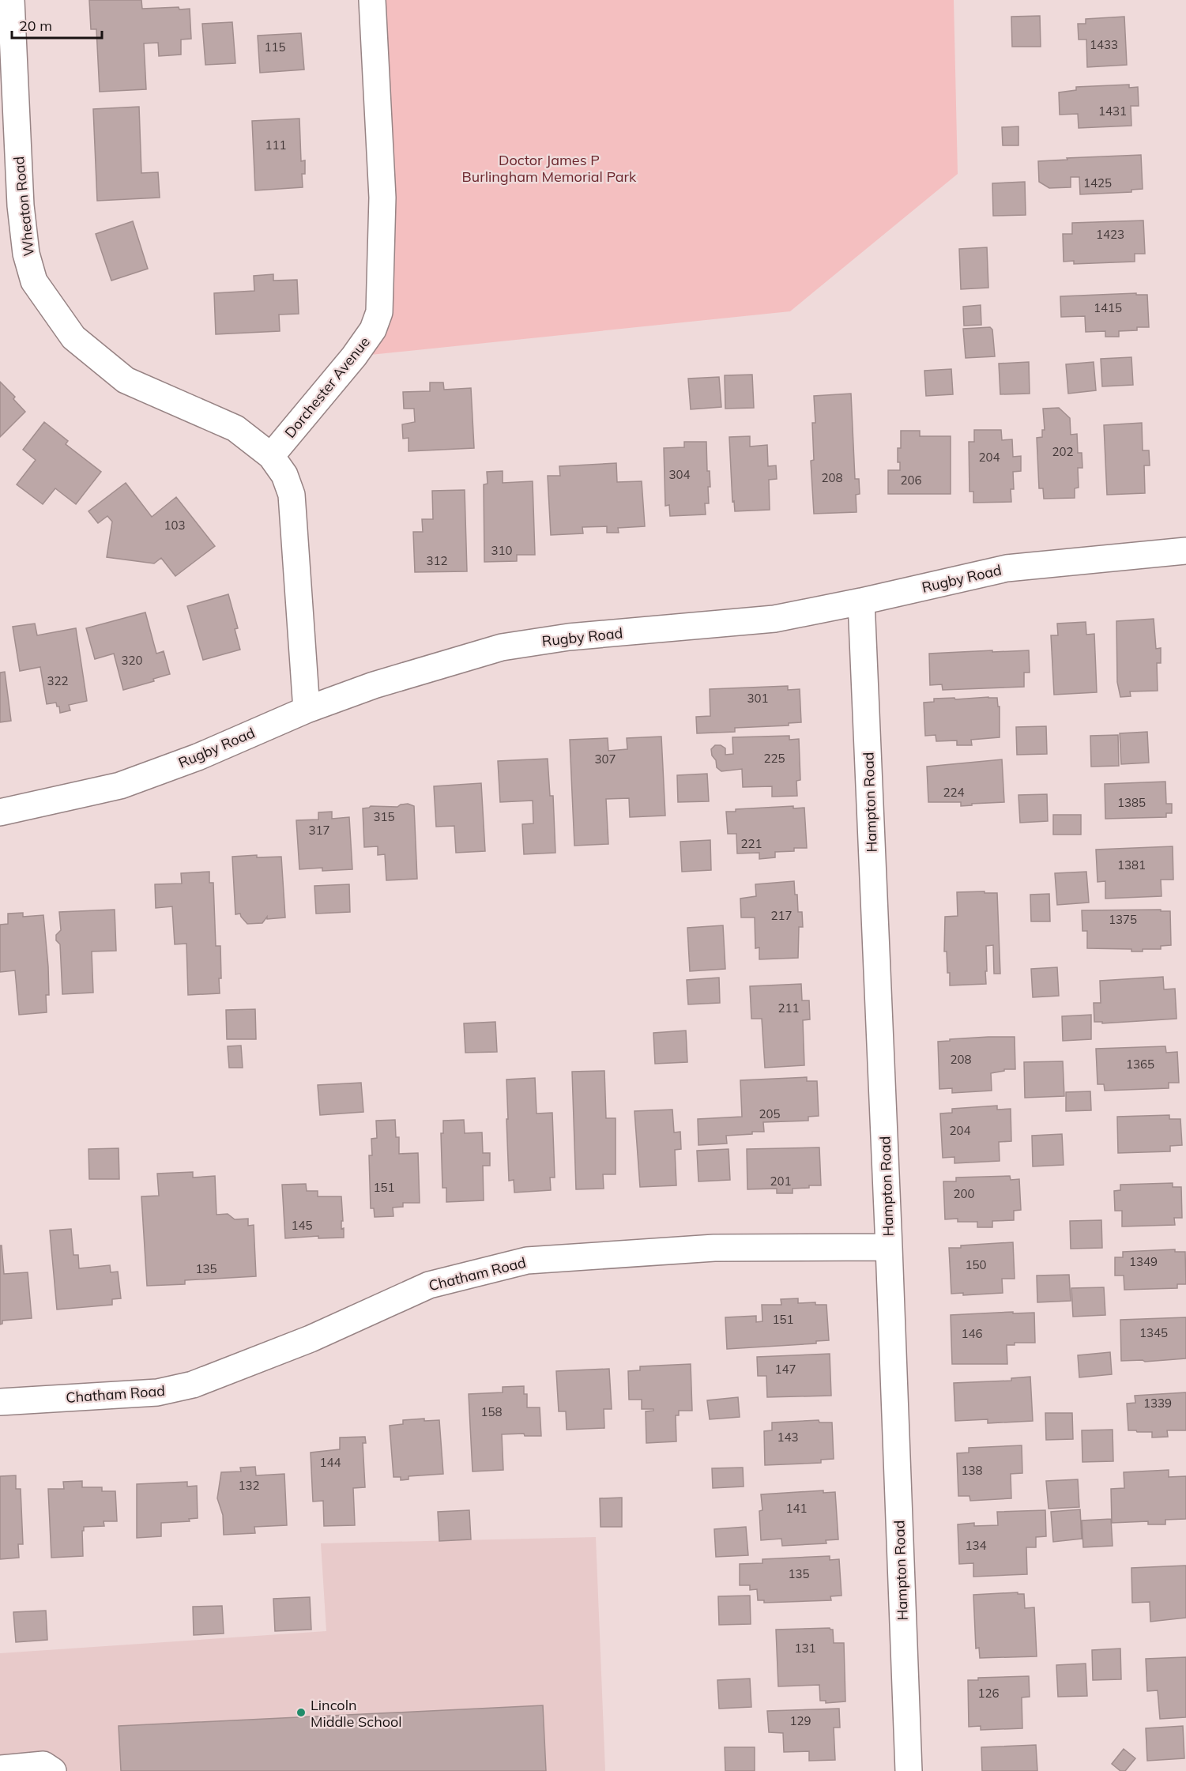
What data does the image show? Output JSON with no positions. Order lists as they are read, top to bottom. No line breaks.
{"streets":{"street":["Wheaton Road","Dorchester Avenue","Rugby Road","Hampton Road","Chatham Road"]},"crossings":[["Wheaton Road","Dorchester Avenue"],["Rugby Road","Hampton Road"],["Hampton Road","Chatham Road"]],"parks":["Doctor James P Burlingham Memorial Park"],"places":["Lincoln Middle School"],"house_numbers":["1433","115","1431","111","1425","1423","1415","202","204","304","208","206","103","310","312","320","322","301","225","307","224","1385","315","317","221","1381","217","1375","211","208","1365","205","204","201","151","200","145","1349","150","135","151","1345","146","147","1339","158","143","144","138","132","141","134","135","131","126","129"],"scale_bar":"20 m"}
